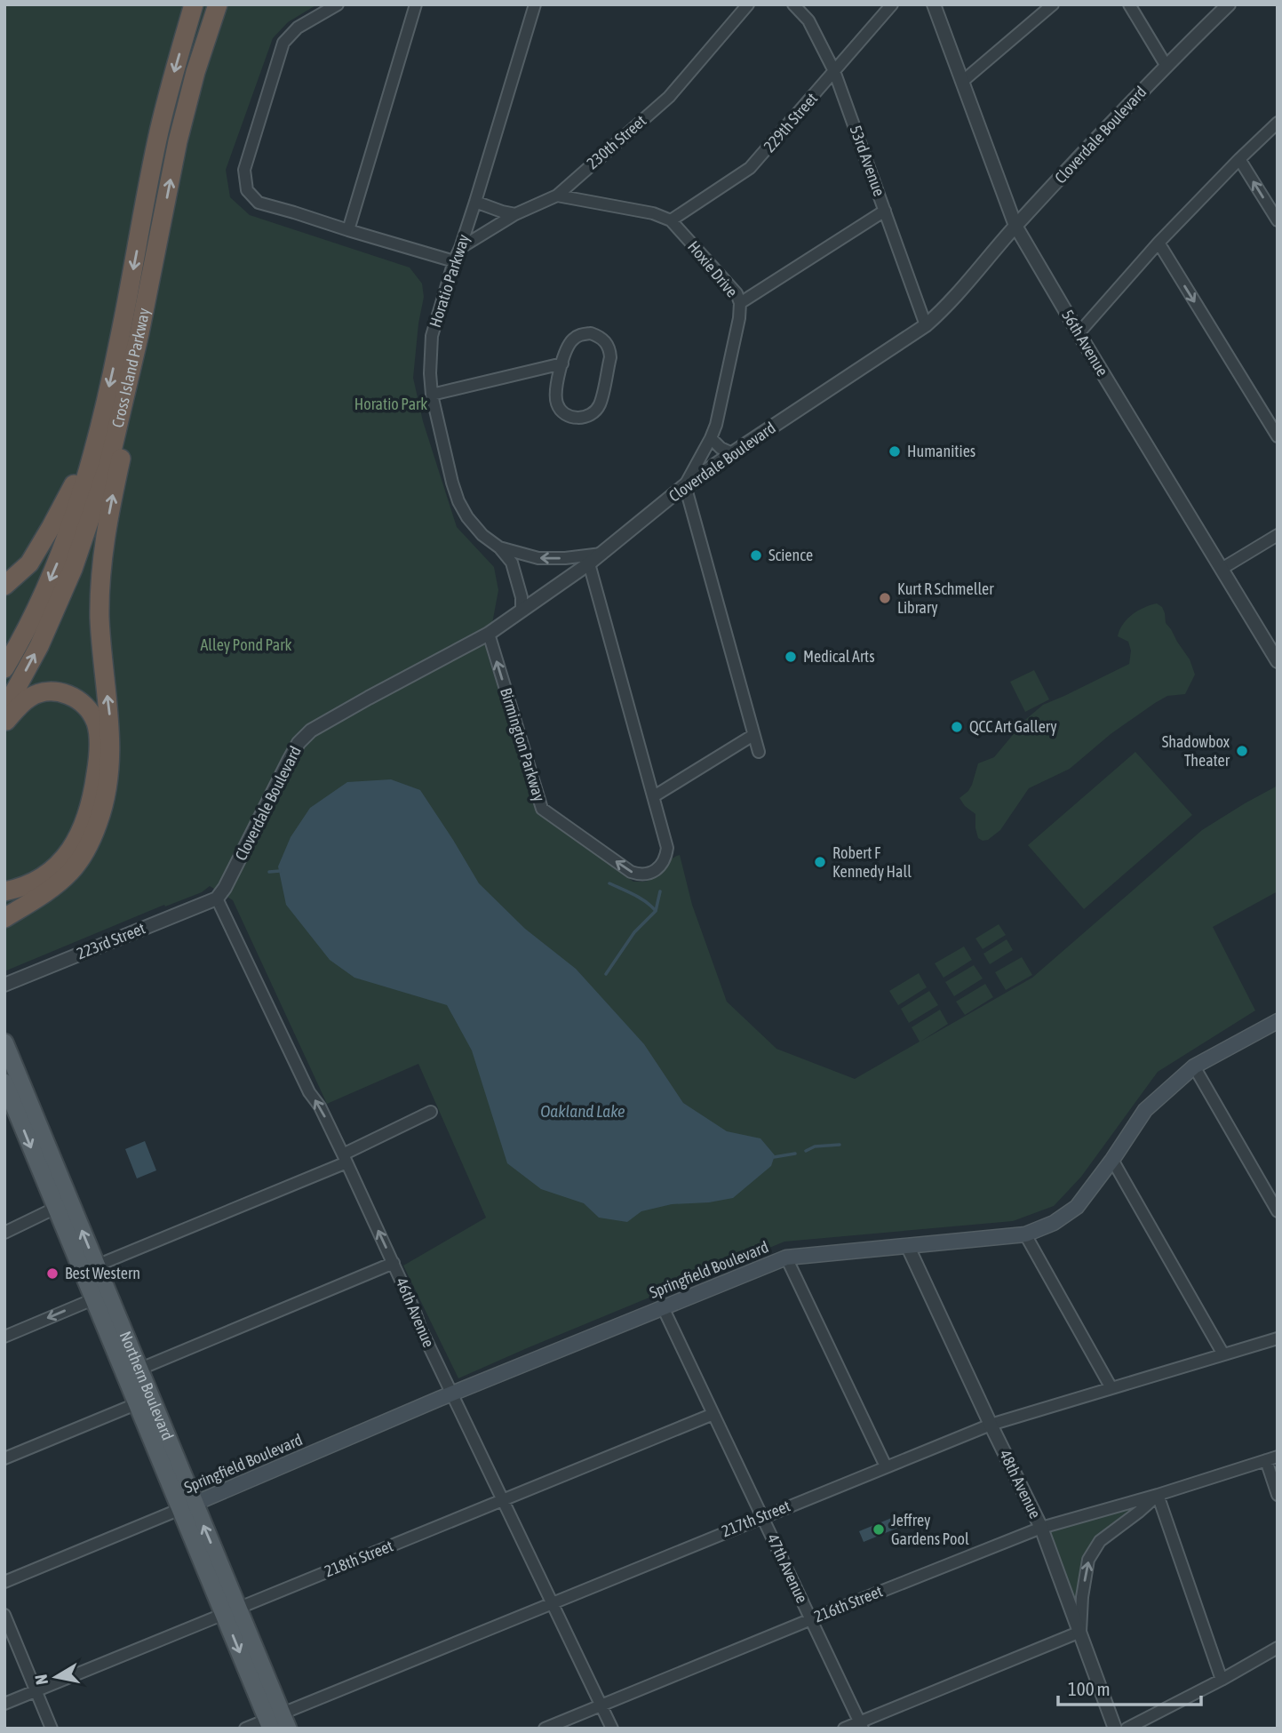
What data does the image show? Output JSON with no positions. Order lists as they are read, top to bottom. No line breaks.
{"streets":{"highway":["Cross Island Parkway"],"main road":["Springfield Boulevard","Northern Boulevard"],"street":["229th Street","Cloverdale Boulevard","230th Street","53rd Avenue","Hoxie Drive","Horatio Parkway","56th Avenue","Birmington Parkway","223rd Street","46th Avenue","48th Avenue","217th Street","218th Street","47th Avenue","216th Street"]},"crossings":[["229th Street","53rd Avenue"],["229th Street","Hoxie Drive"],["Cloverdale Boulevard","53rd Avenue"],["Cloverdale Boulevard","Hoxie Drive"],["Cloverdale Boulevard","Horatio Parkway"],["Cloverdale Boulevard","56th Avenue"],["Cloverdale Boulevard","Birmington Parkway"],["Cloverdale Boulevard","223rd Street"],["Cloverdale Boulevard","46th Avenue"],["230th Street","Horatio Parkway"],["223rd Street","46th Avenue"],["Springfield Boulevard","46th Avenue"],["Springfield Boulevard","Northern Boulevard"],["Springfield Boulevard","48th Avenue"],["Springfield Boulevard","47th Avenue"],["46th Avenue","217th Street"],["46th Avenue","218th Street"],["46th Avenue","216th Street"],["Northern Boulevard","217th Street"],["Northern Boulevard","218th Street"],["48th Avenue","217th Street"],["48th Avenue","216th Street"],["217th Street","47th Avenue"],["218th Street","47th Avenue"],["47th Avenue","216th Street"]],"one_way":["46th Avenue"],"water":["Oakland Lake"],"parks":["Horatio Park","Alley Pond Park"],"places":["Humanities","Science","Kurt R Schmeller Library","Medical Arts","QCC Art Gallery","Shadowbox Theater","Robert F Kennedy Hall","Best Western","Jeffrey Gardens Pool"],"scale_bar":"100 m","north":"left"}
